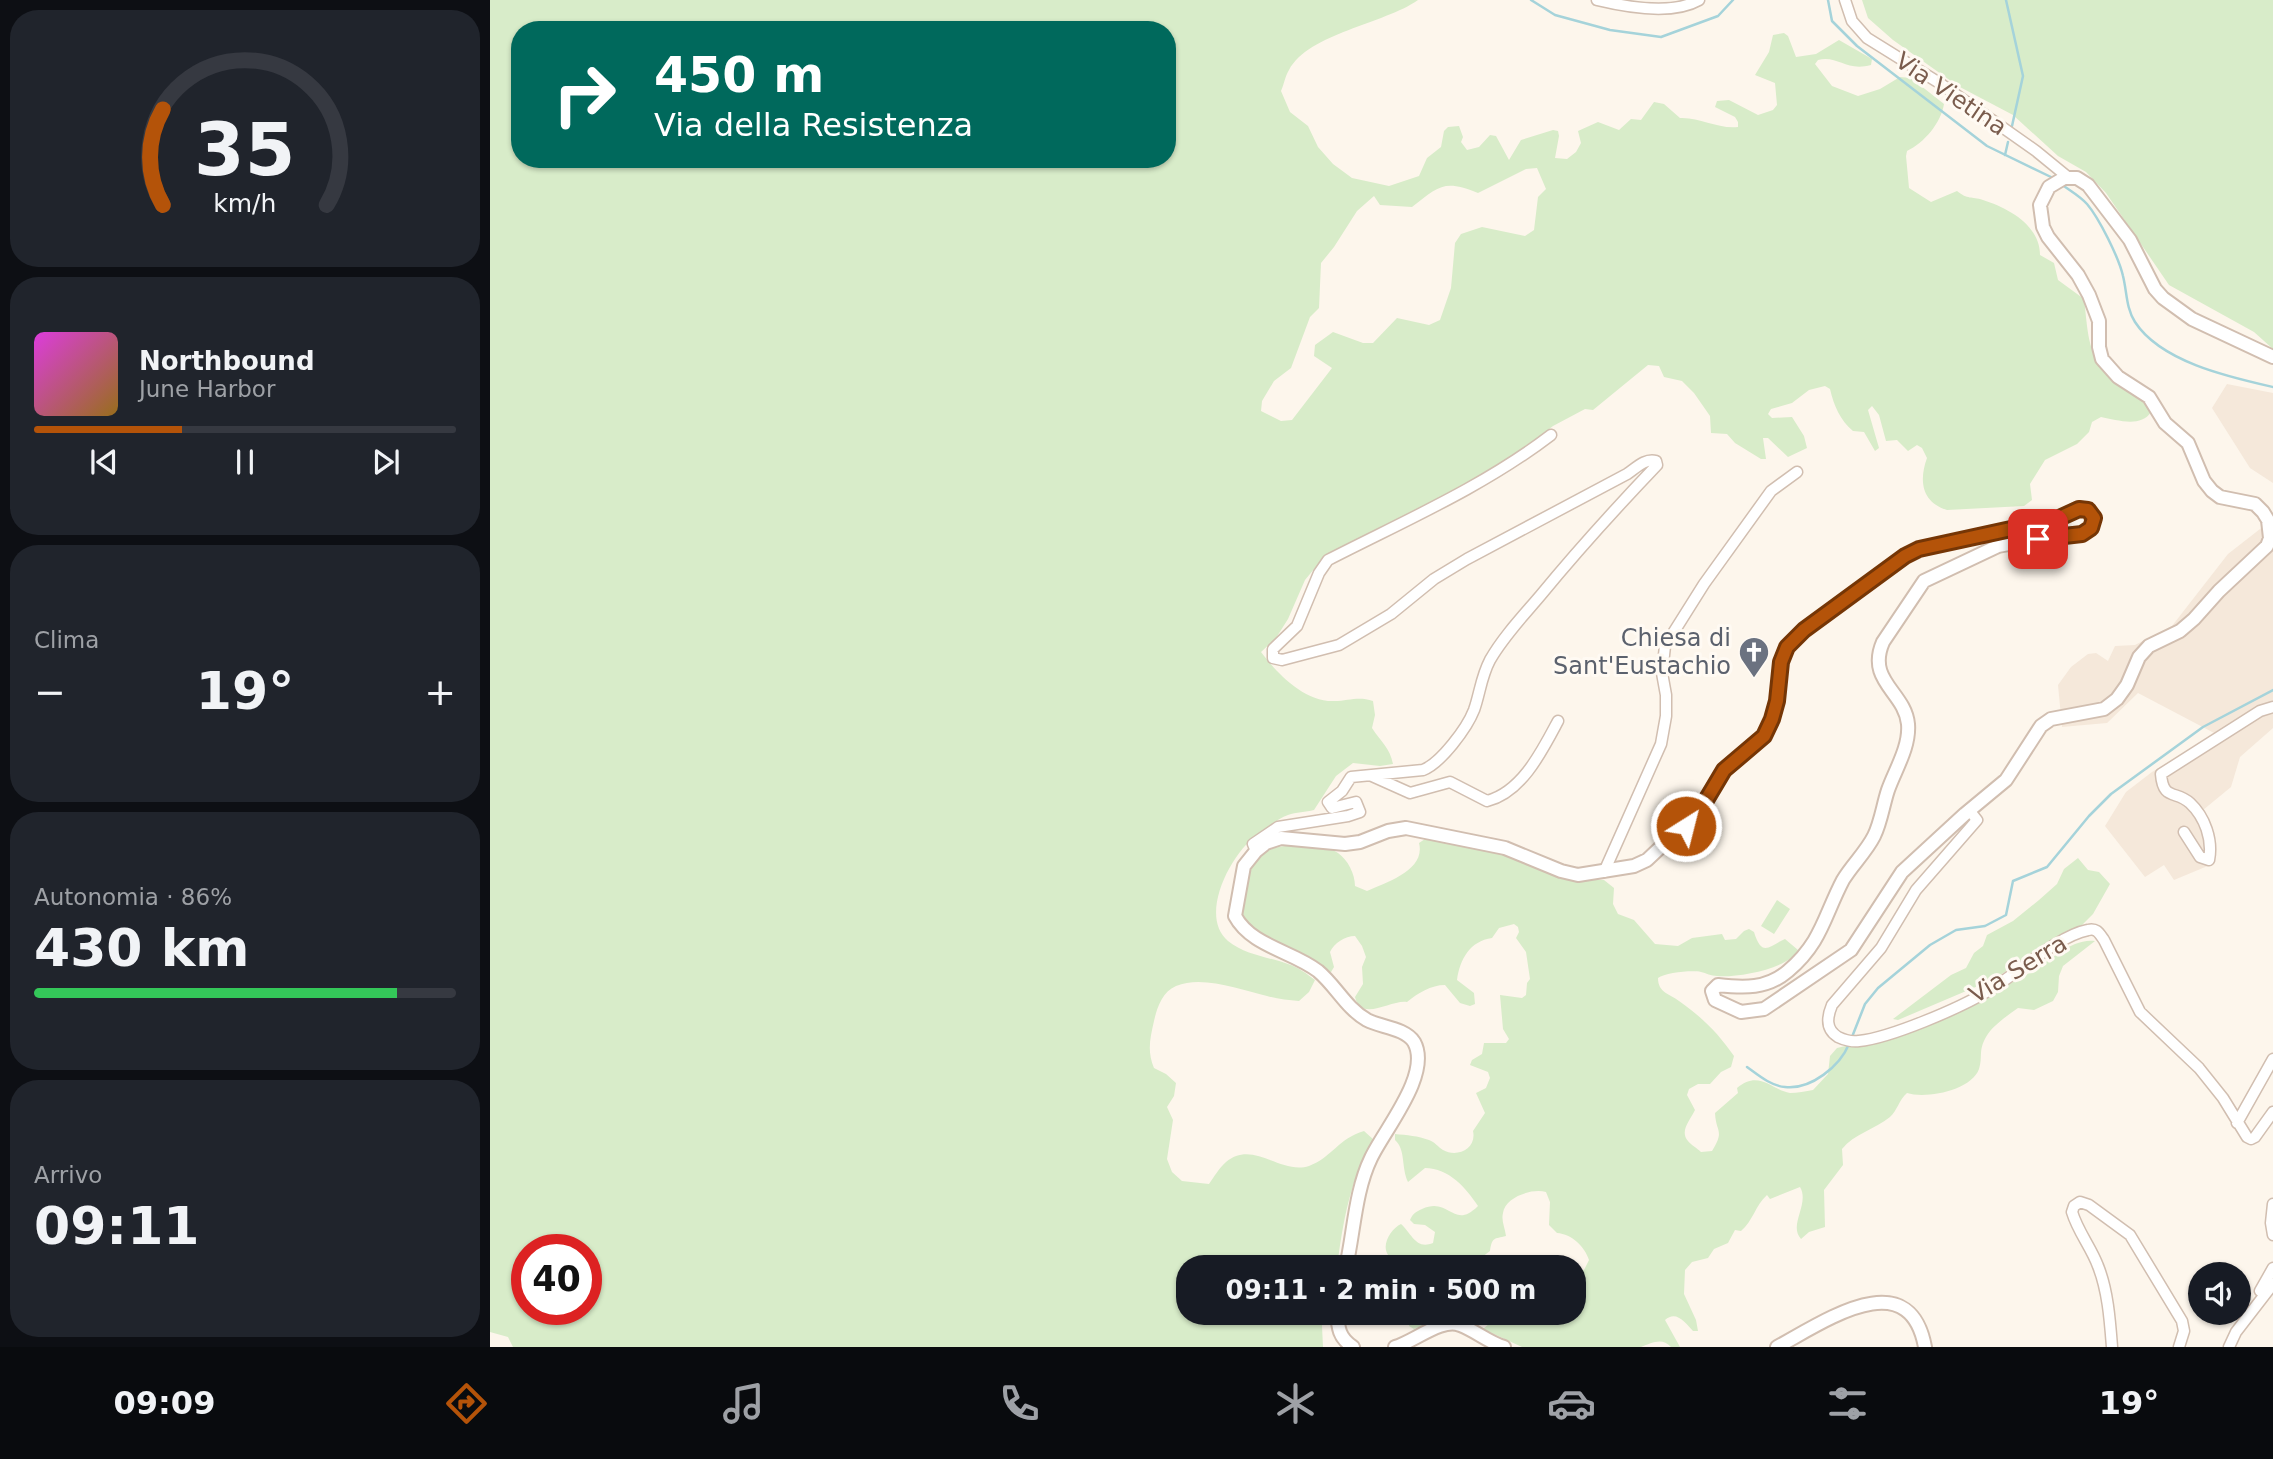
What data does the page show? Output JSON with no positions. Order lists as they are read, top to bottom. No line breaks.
{"streets":{"street":["Via Vietina","Via Serra"]},"places":{"church":["Chiesa di Sant'Eustachio"]},"page":{"turn":["450 m","Via della Resistenza"],"song":["Northbound","June Harbor"],"tile":["Clima",["Autonomia · 86%","430 km"],["Arrivo","09:11"]],"heat":["−","19°","+"],"limit":"40","trip":"09:11 · 2 min · 500 m","tabs":["09:09","19°"],"gauge":["35","km/h"]}}
